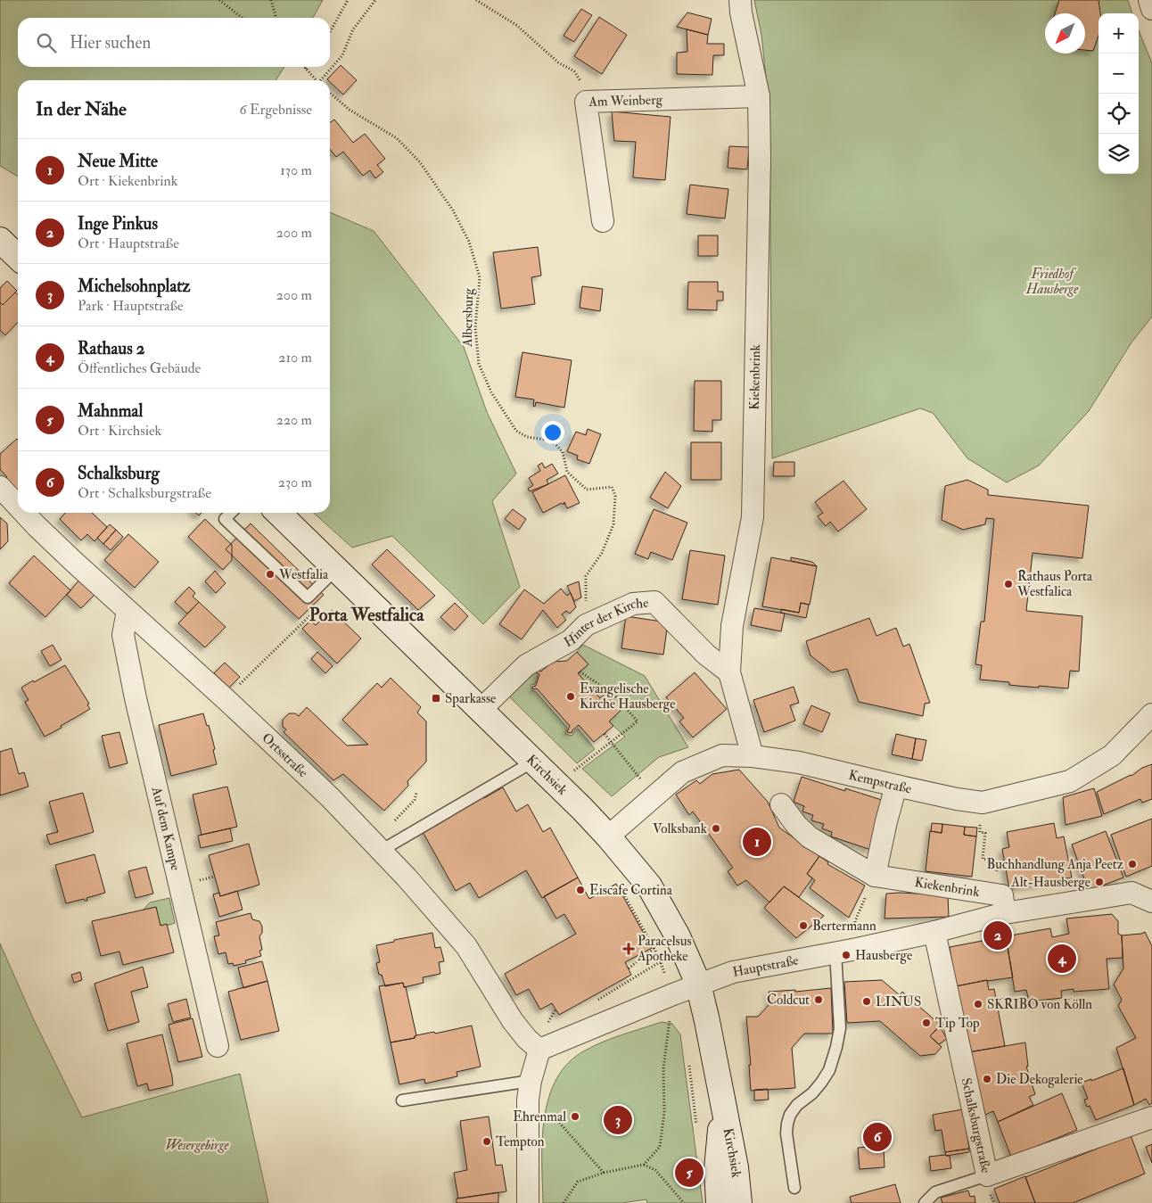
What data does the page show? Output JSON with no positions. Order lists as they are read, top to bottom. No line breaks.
{"streets":{"main road":["Kirchsiek"],"street":["Am Weinberg","Kiekenbrink","Hinter der Kirche","Ortsstraße","Kempstraße","Auf dem Kampe","Hauptstraße","Schalksburgstraße"],"path":["Albersburg"]},"crossings":[["Am Weinberg","Kiekenbrink"],["Kiekenbrink","Hinter der Kirche"],["Kiekenbrink","Kempstraße"],["Kiekenbrink","Hauptstraße"],["Hinter der Kirche","Kirchsiek"],["Ortsstraße","Auf dem Kampe"],["Ortsstraße","Hauptstraße"],["Kirchsiek","Kempstraße"],["Kirchsiek","Hauptstraße"],["Hauptstraße","Schalksburgstraße"]],"districts":["Porta Westfalica"],"parks":["Friedhof Hausberge","Wesergebirge"],"places":{"other":["Westfalia","Rathaus Porta Westfalica","Evangelische Kirche Hausberge","Volksbank","Buchhandlung Anja Peetz","Alt-Hausberge","Eiscafe Cortina","Bertermann","Hausberge","Coldcut","LINUS","SKRIBO von Kölln","Tip Top","Die Dekogalerie","Ehrenmal","Tempton"],"transit":["Sparkasse"],"health":["Paracelsus Apotheke"]},"north":"bottom left","page":{"map_buttons":["+","−"],"search":"Hier suchen","heading":["In der Nähe","6 Ergebnisse"],"list":[{"mark":"1","name":"Neue Mitte","note":"Ort · Kiekenbrink","value":"130 m"},{"mark":"2","name":"Inge Pinkus","note":"Ort · Hauptstraße","value":"200 m"},{"mark":"3","name":"Michelsohnplatz","note":"Park · Hauptstraße","value":"200 m"},{"mark":"4","name":"Rathaus 2","note":"Öffentliches Gebäude","value":"210 m"},{"mark":"5","name":"Mahnmal","note":"Ort · Kirchsiek","value":"220 m"},{"mark":"6","name":"Schalksburg","note":"Ort · Schalksburgstraße","value":"230 m"}],"pins":["1","2","4","3","6","5"]}}
